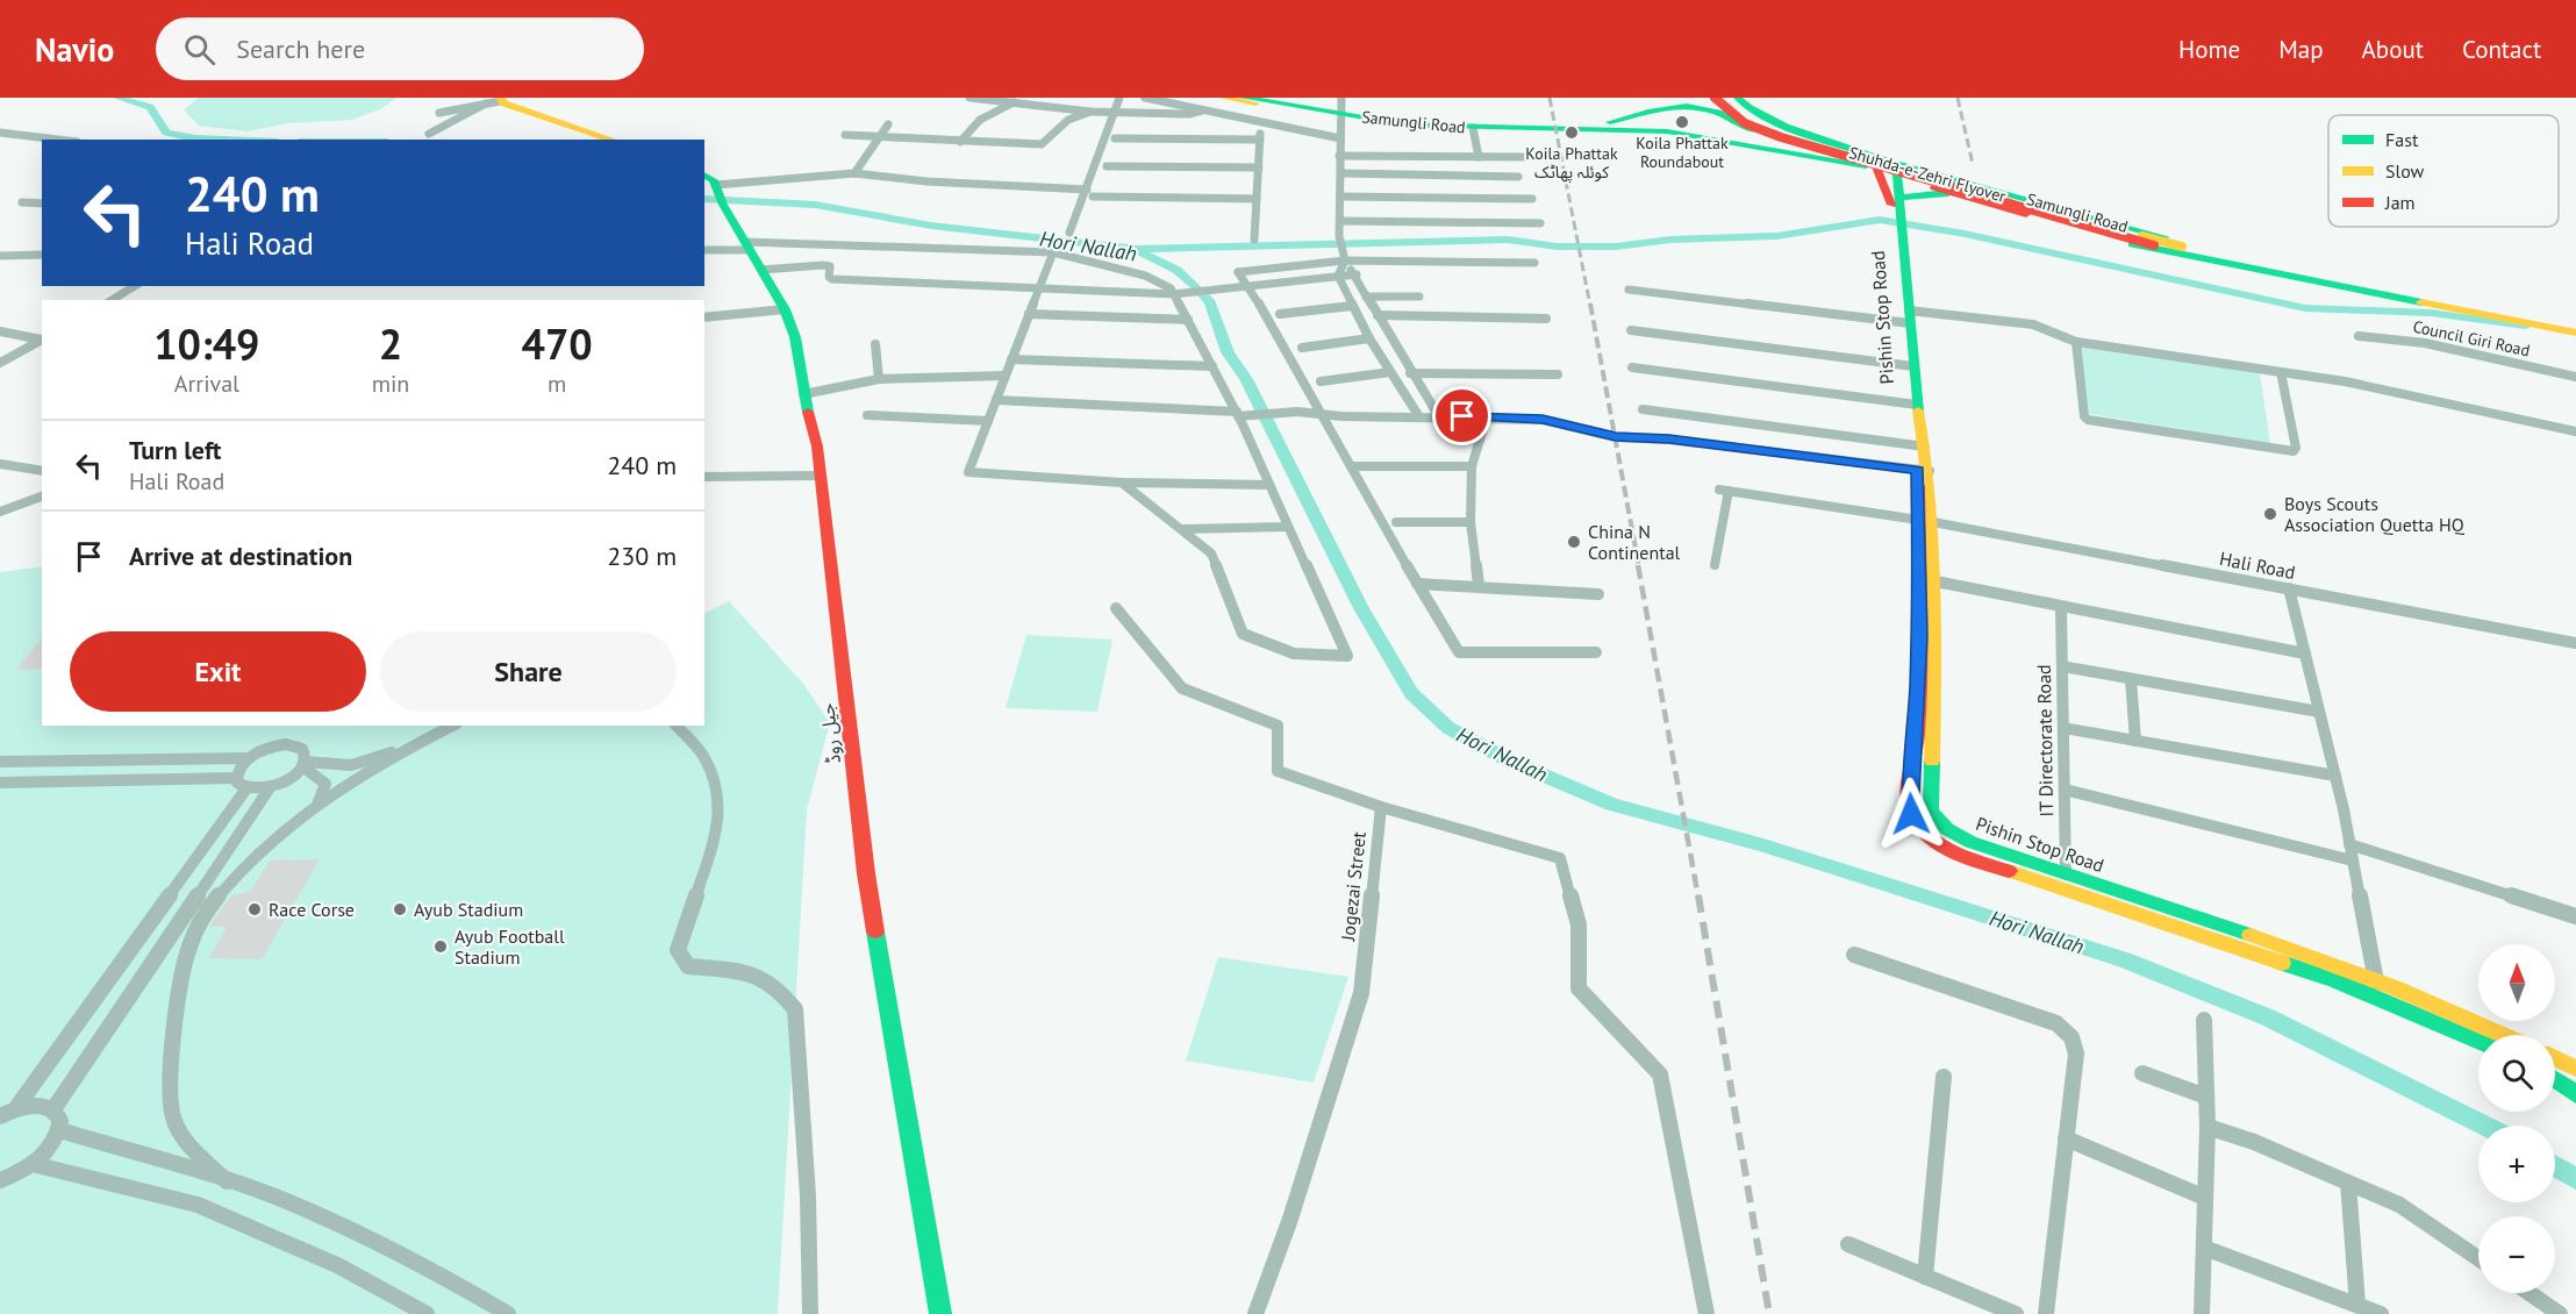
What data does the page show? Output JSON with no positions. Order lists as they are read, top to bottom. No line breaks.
{"streets":{"main road":["Samungli Road","Shuhda-e-Zehri Flyover","Pishin Stop Road","جیل روڈ"],"street":["Council Giri Road","Hali Road","IT Directorate Road","Jogezai Street"]},"crossings":[["Samungli Road","Shuhda-e-Zehri Flyover"],["Pishin Stop Road","Hali Road"],["Pishin Stop Road","IT Directorate Road"]],"water":["Hori Nallah"],"places":["Koila Phattak Roundabout","Koila Phattak کوئلہ پھاٹک","Boys Scouts Association Quetta HQ","China N Continental","Race Corse","Ayub Stadium","Ayub Football Stadium"],"legend":["Fast","Slow","Jam"],"north":"top","page":{"header":"Navio","search":"Search here","nav":["Home","Map","About","Contact"],"turn":["240 m","Hali Road"],"eta":["10:49","Arrival","2","min","470","m"],"list":[{"name":"Turn left","note":"Hali Road","value":"240 m"},{"name":"Arrive at destination","value":"230 m"}],"buttons":["Exit","Share"],"map_buttons":["+","−"]}}
